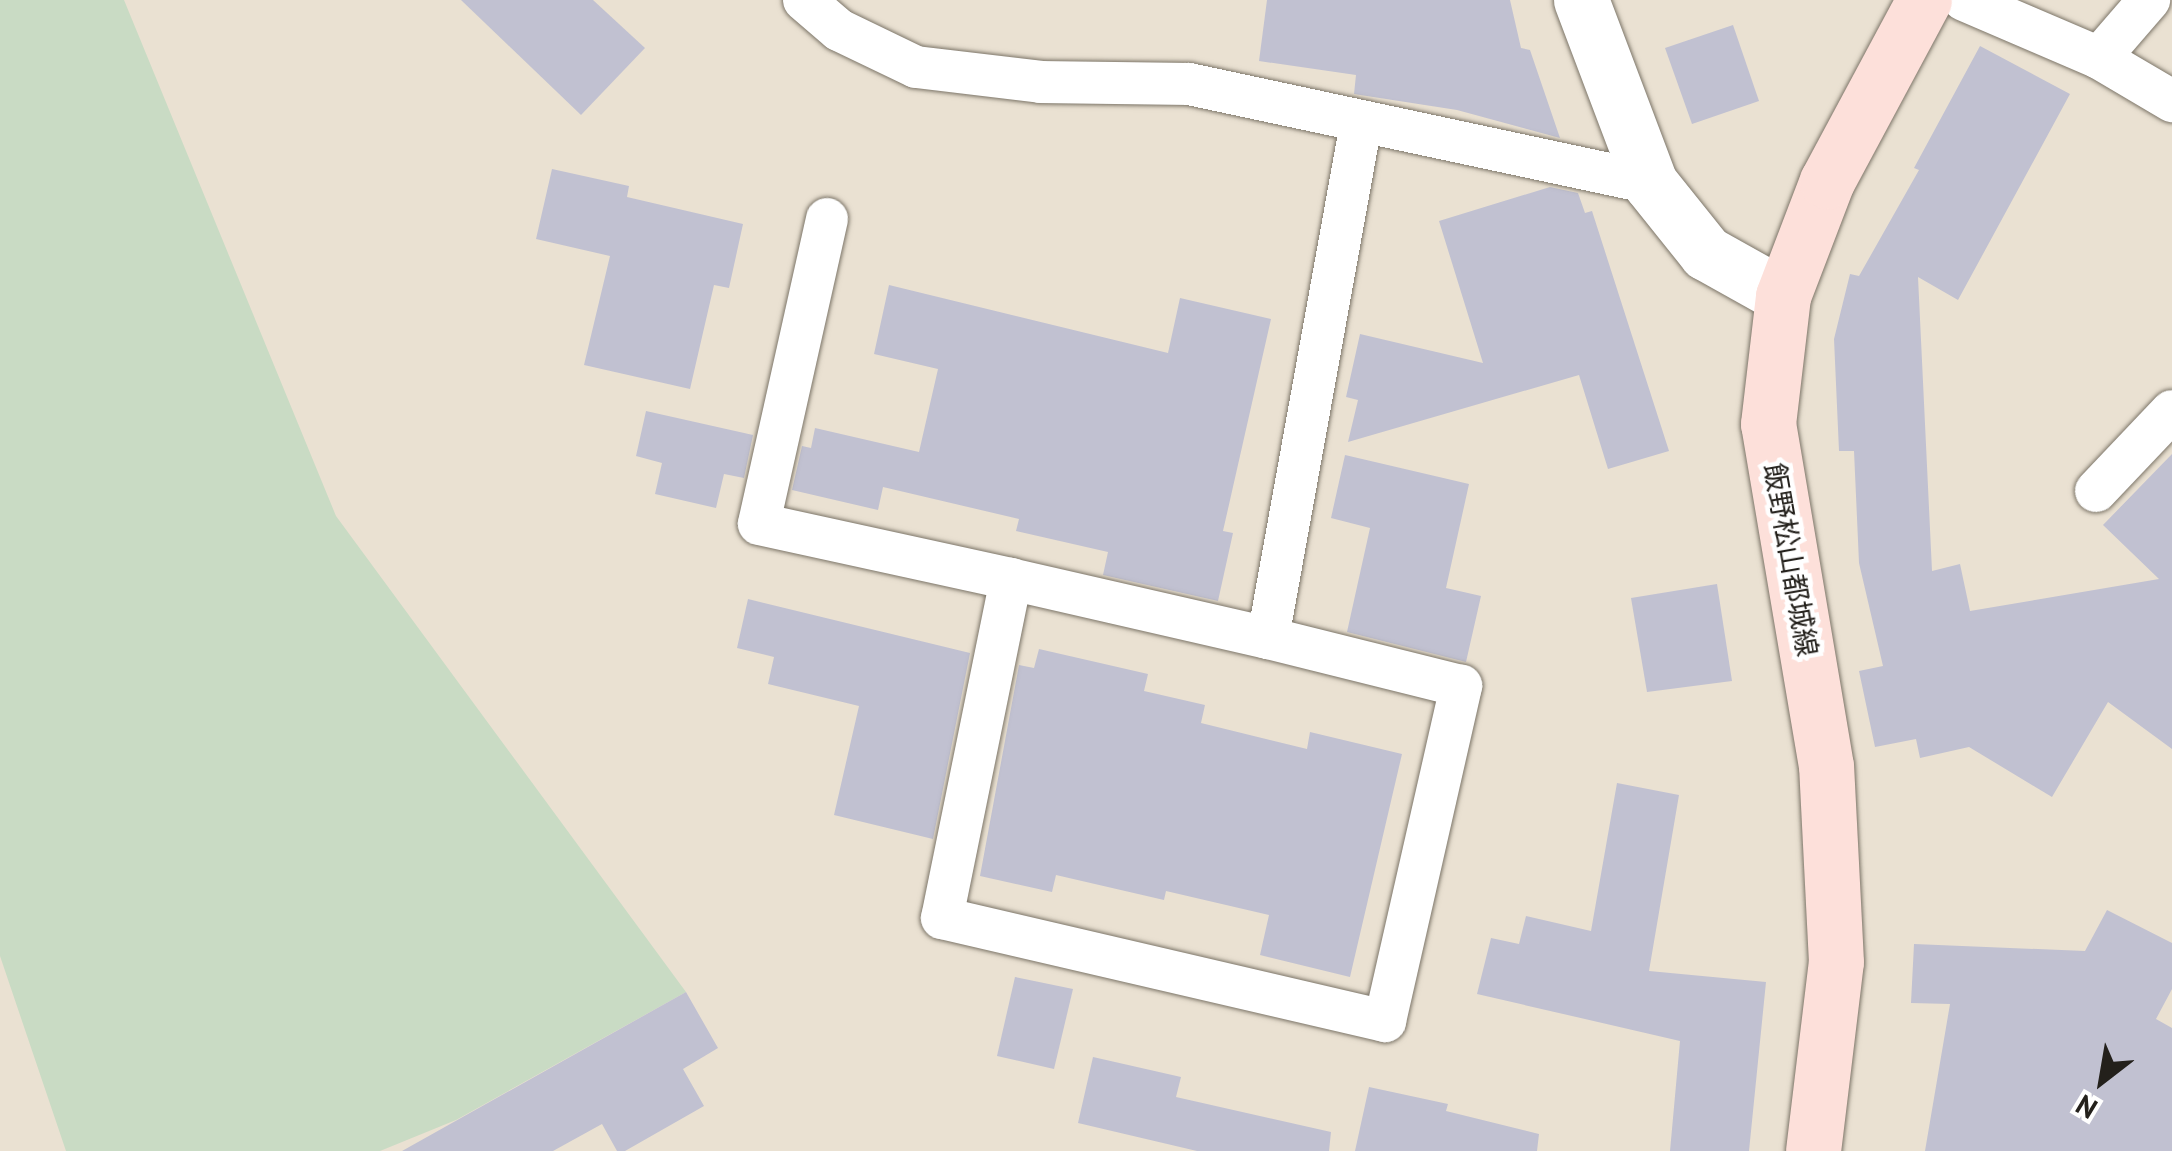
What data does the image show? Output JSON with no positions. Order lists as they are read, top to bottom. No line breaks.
{"streets":{"main road":["飯野松山都城線"]},"north":"bottom left"}
